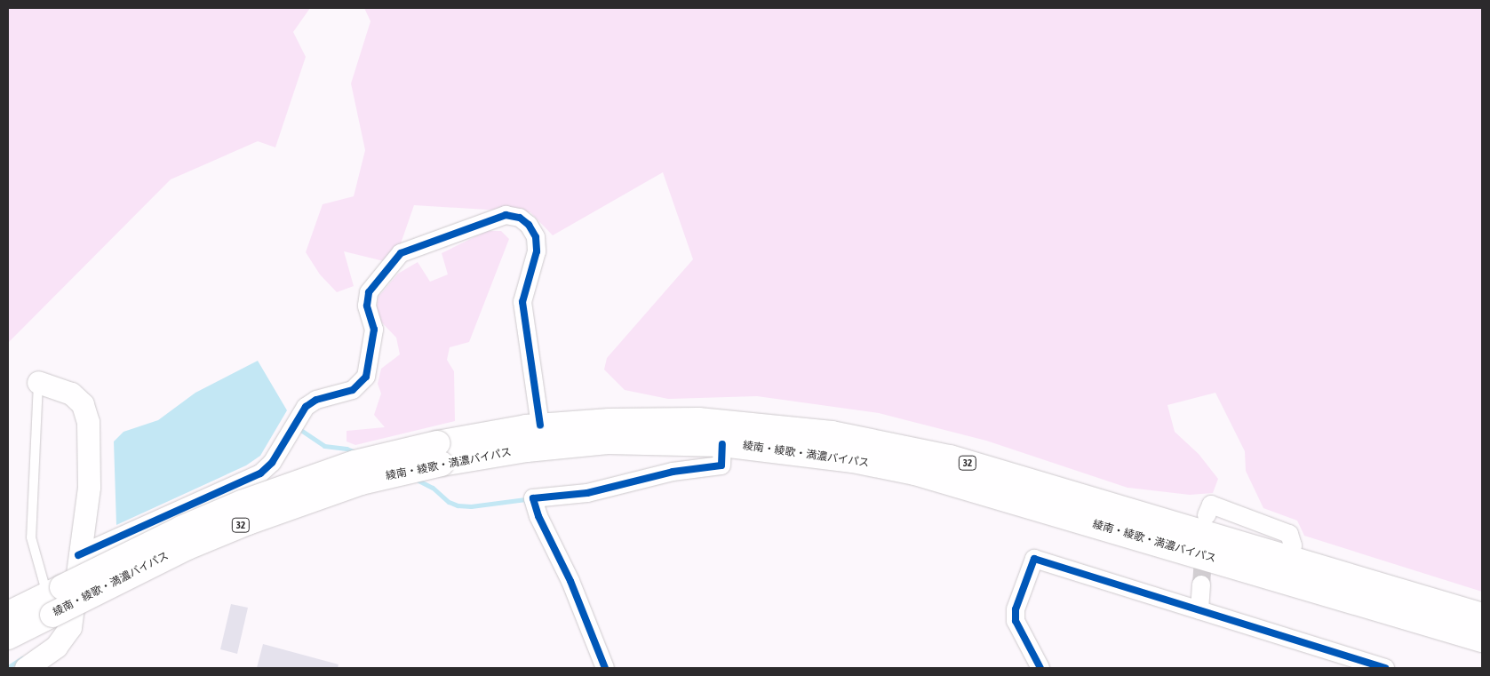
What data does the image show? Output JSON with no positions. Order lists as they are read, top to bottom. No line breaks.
{"streets":{"highway":["綾南・綾歌・満濃バイパス","32"]}}
